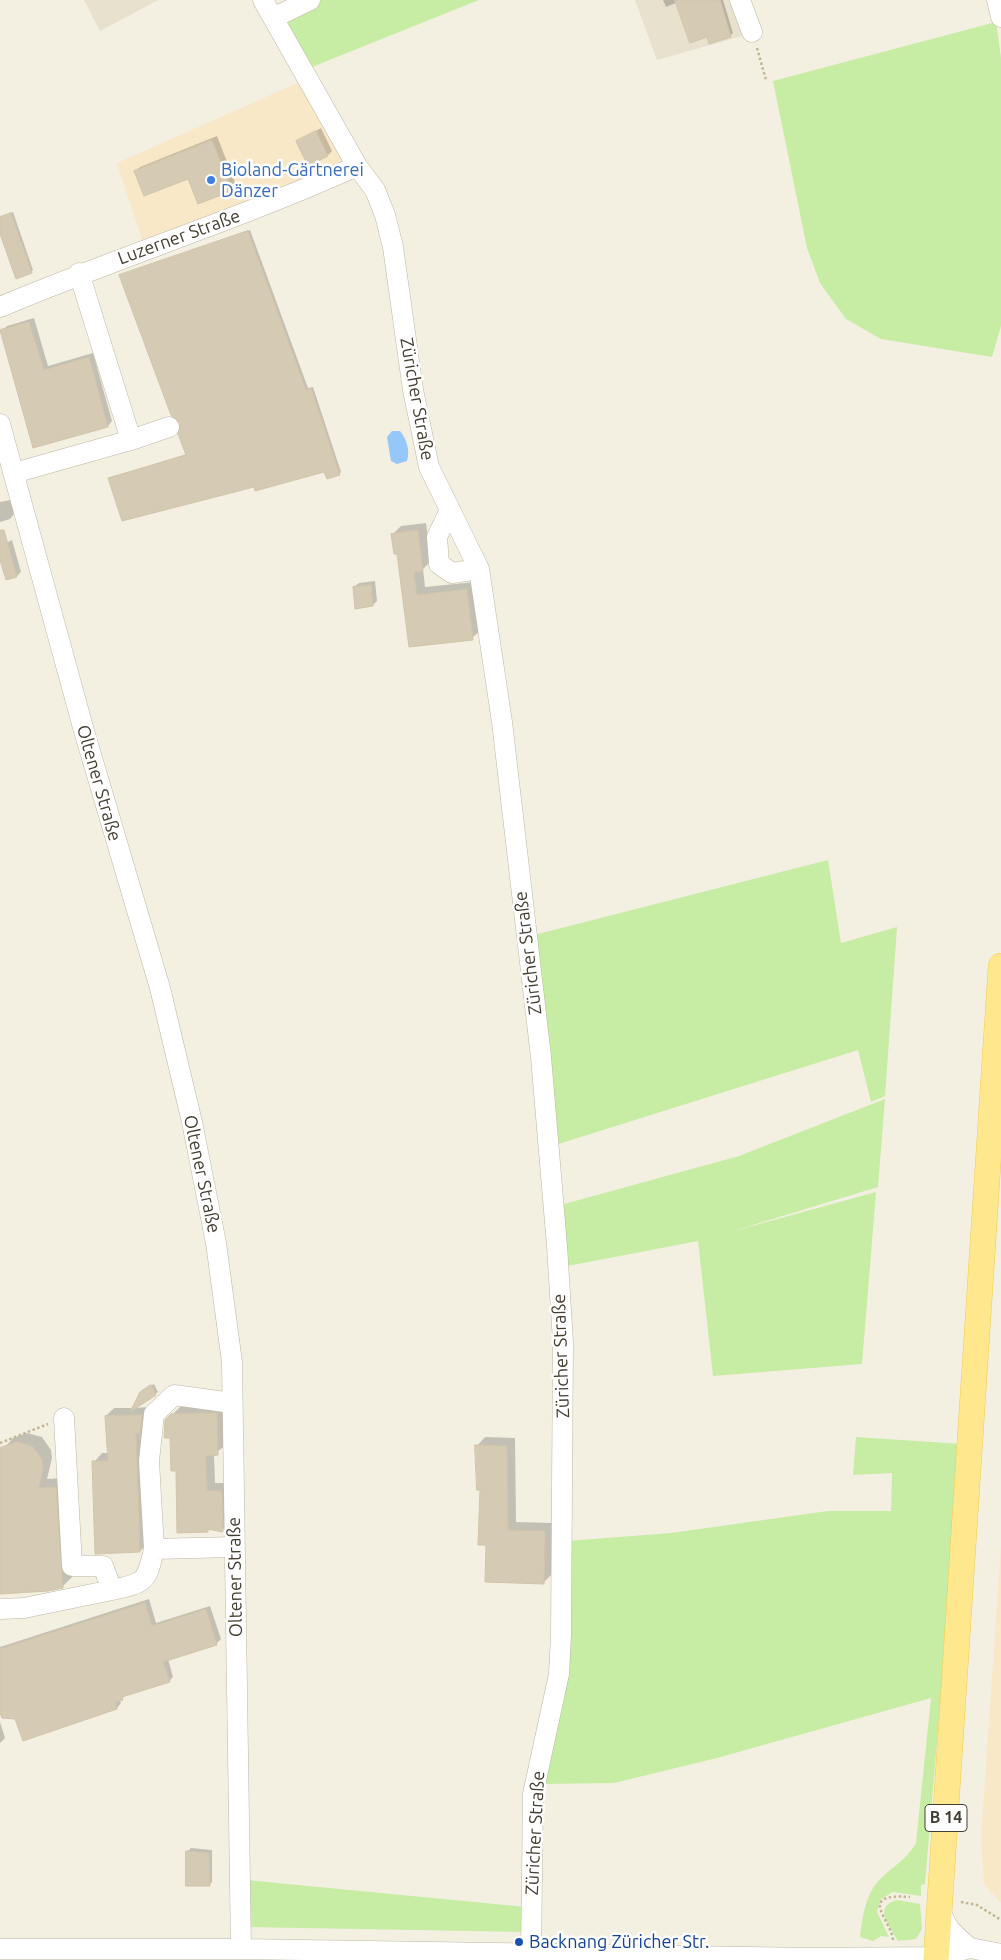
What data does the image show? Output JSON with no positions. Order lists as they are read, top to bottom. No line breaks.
{"streets":{"main road":["B 14"],"street":["Luzerner Straße","Züricher Straße","Oltener Straße"]},"crossings":[["Luzerner Straße","Züricher Straße"]],"places":["Bioland-Gärtnerei Dänzer","Backnang Züricher Str."]}
